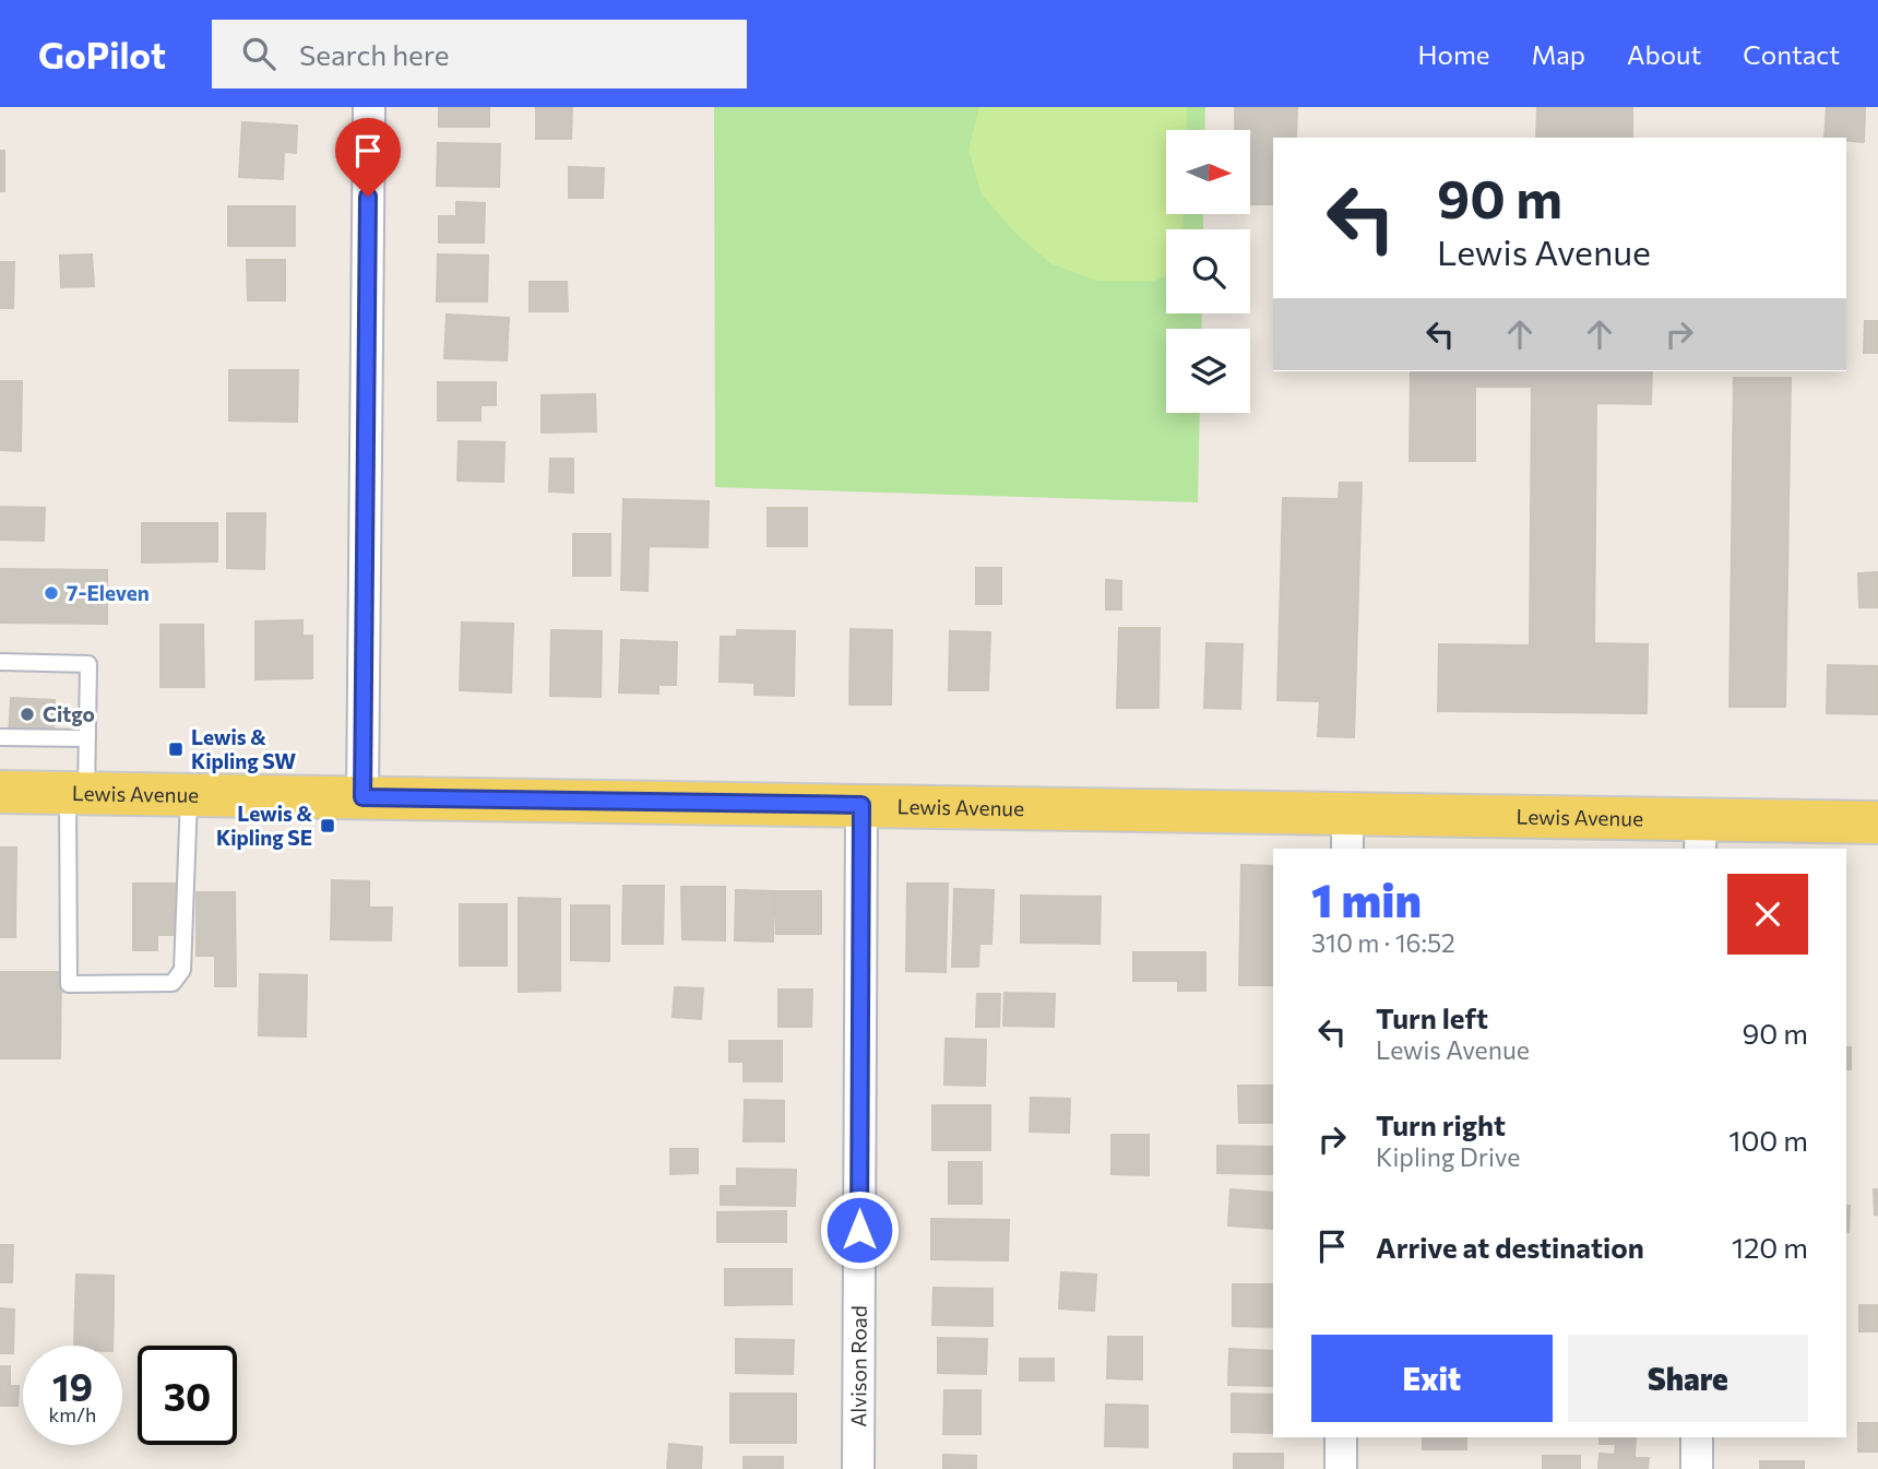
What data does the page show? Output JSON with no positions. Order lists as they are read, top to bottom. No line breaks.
{"streets":{"main road":["Lewis Avenue"],"street":["Alvison Road"]},"crossings":[["Lewis Avenue","Alvison Road"]],"places":{"other":["7-Eleven","Citgo"],"transit":["Lewis & Kipling SW","Lewis & Kipling SE"]},"north":"right","page":{"header":"GoPilot","search":"Search here","nav":["Home","Map","About","Contact"],"turn":["90 m","Lewis Avenue"],"heading":["1 min","310 m · 16:52"],"list":[{"name":"Turn left","note":"Lewis Avenue","value":"90 m"},{"name":"Turn right","note":"Kipling Drive","value":"100 m"},{"name":"Arrive at destination","value":"120 m"}],"buttons":["Exit","Share"],"speed":"19 km/h","limit":"30"}}
